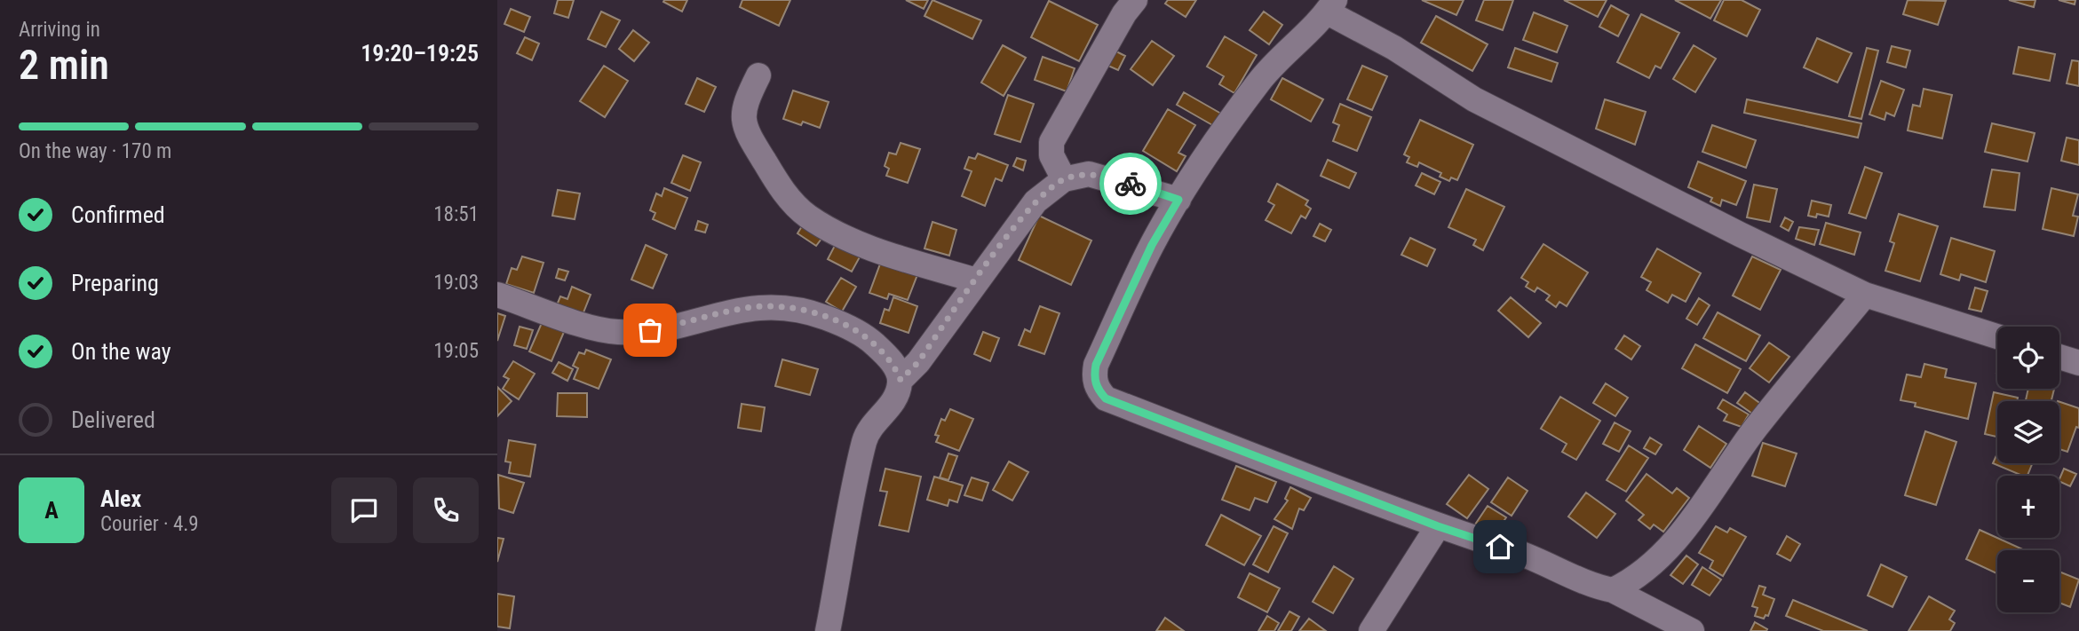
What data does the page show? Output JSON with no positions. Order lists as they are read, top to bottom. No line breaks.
{"page":{"heading":["2 min","Arriving in","19:20–19:25"],"panel":["Alex","Courier · 4.9"],"bar":"On the way · 170 m","list":[["Confirmed","18:51"],["Preparing","19:03"],["On the way","19:05"],"Delivered"],"map_buttons":["+","−"],"round":"A"}}
